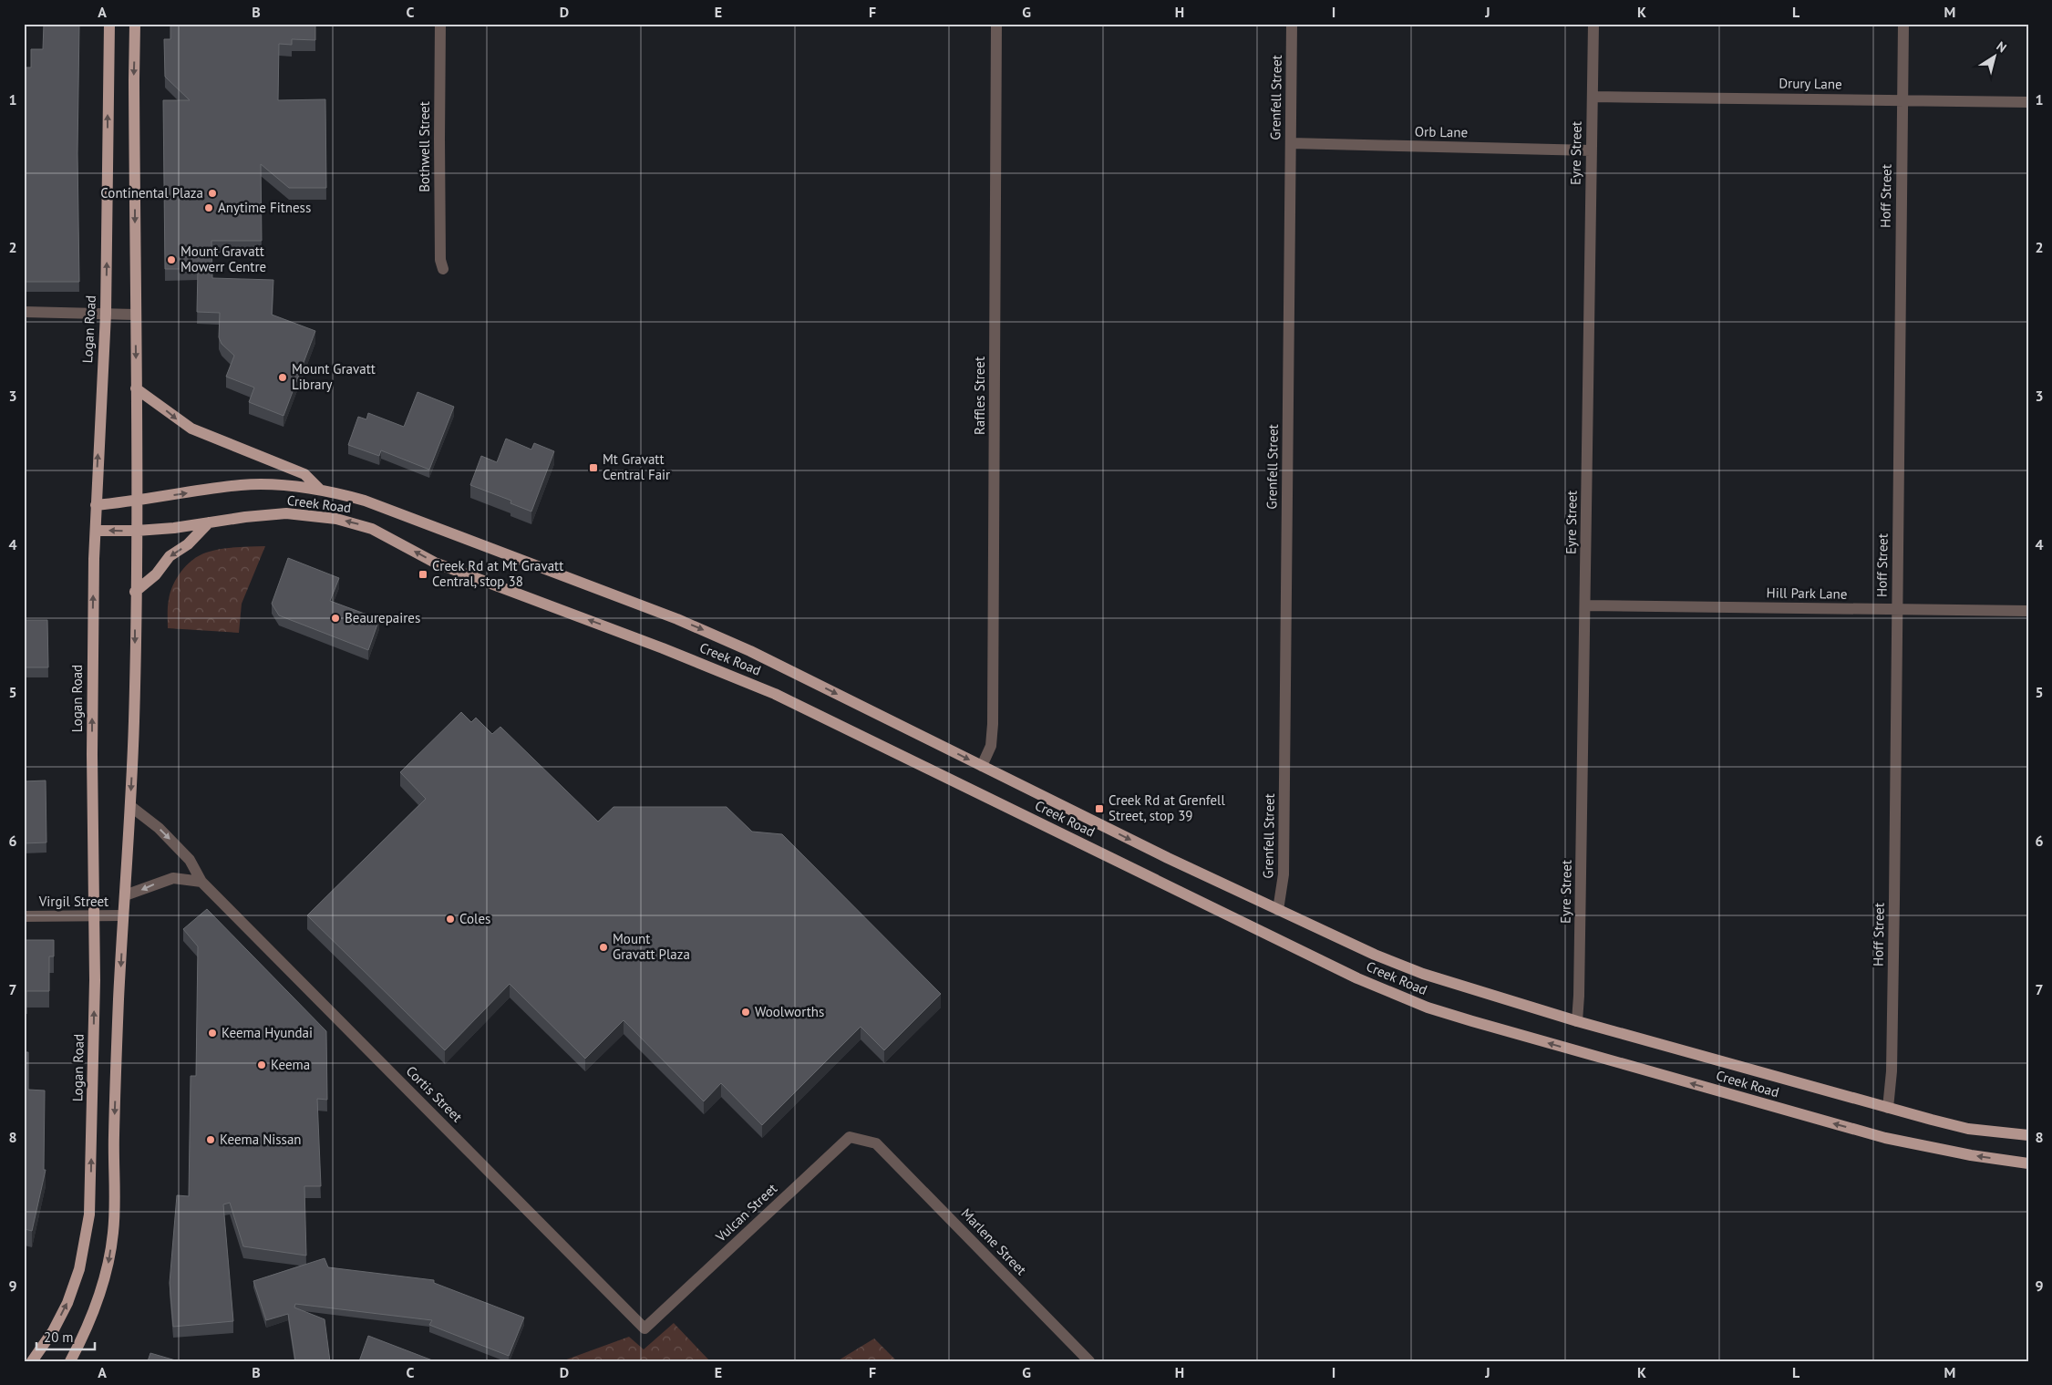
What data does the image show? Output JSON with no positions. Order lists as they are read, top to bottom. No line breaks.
{"streets":{"main road":["Logan Road","Creek Road"],"street":["Drury Lane","Grenfell Street","Orb Lane","Bothwell Street","Eyre Street","Hoff Street","Raffles Street","Hill Park Lane","Virgil Street","Cortis Street","Vulcan Street","Marlene Street"]},"crossings":[["Drury Lane","Eyre Street"],["Drury Lane","Hoff Street"],["Grenfell Street","Orb Lane"],["Grenfell Street","Creek Road"],["Orb Lane","Eyre Street"],["Eyre Street","Creek Road"],["Eyre Street","Hill Park Lane"],["Hoff Street","Creek Road"],["Hoff Street","Hill Park Lane"],["Logan Road","Creek Road"],["Logan Road","Virgil Street"],["Raffles Street","Creek Road"],["Cortis Street","Vulcan Street"],["Vulcan Street","Marlene Street"]],"places":{"other":["Continental Plaza","Anytime Fitness","Mount Gravatt Mowerr Centre","Mount Gravatt Library","Beaurepaires","Coles","Mount Gravatt Plaza","Woolworths","Keema Hyundai","Keema","Keema Nissan"],"transit":["Mt Gravatt Central Fair","Creek Rd at Mt Gravatt Central, stop 38","Creek Rd at Grenfell Street, stop 39"]},"scale_bar":"20 m","north":"top right","grid":{"columns":["A","B","C","D","E","F","G","H","I","J","K","L","M"],"rows":["1","2","3","4","5","6","7","8","9"]}}
